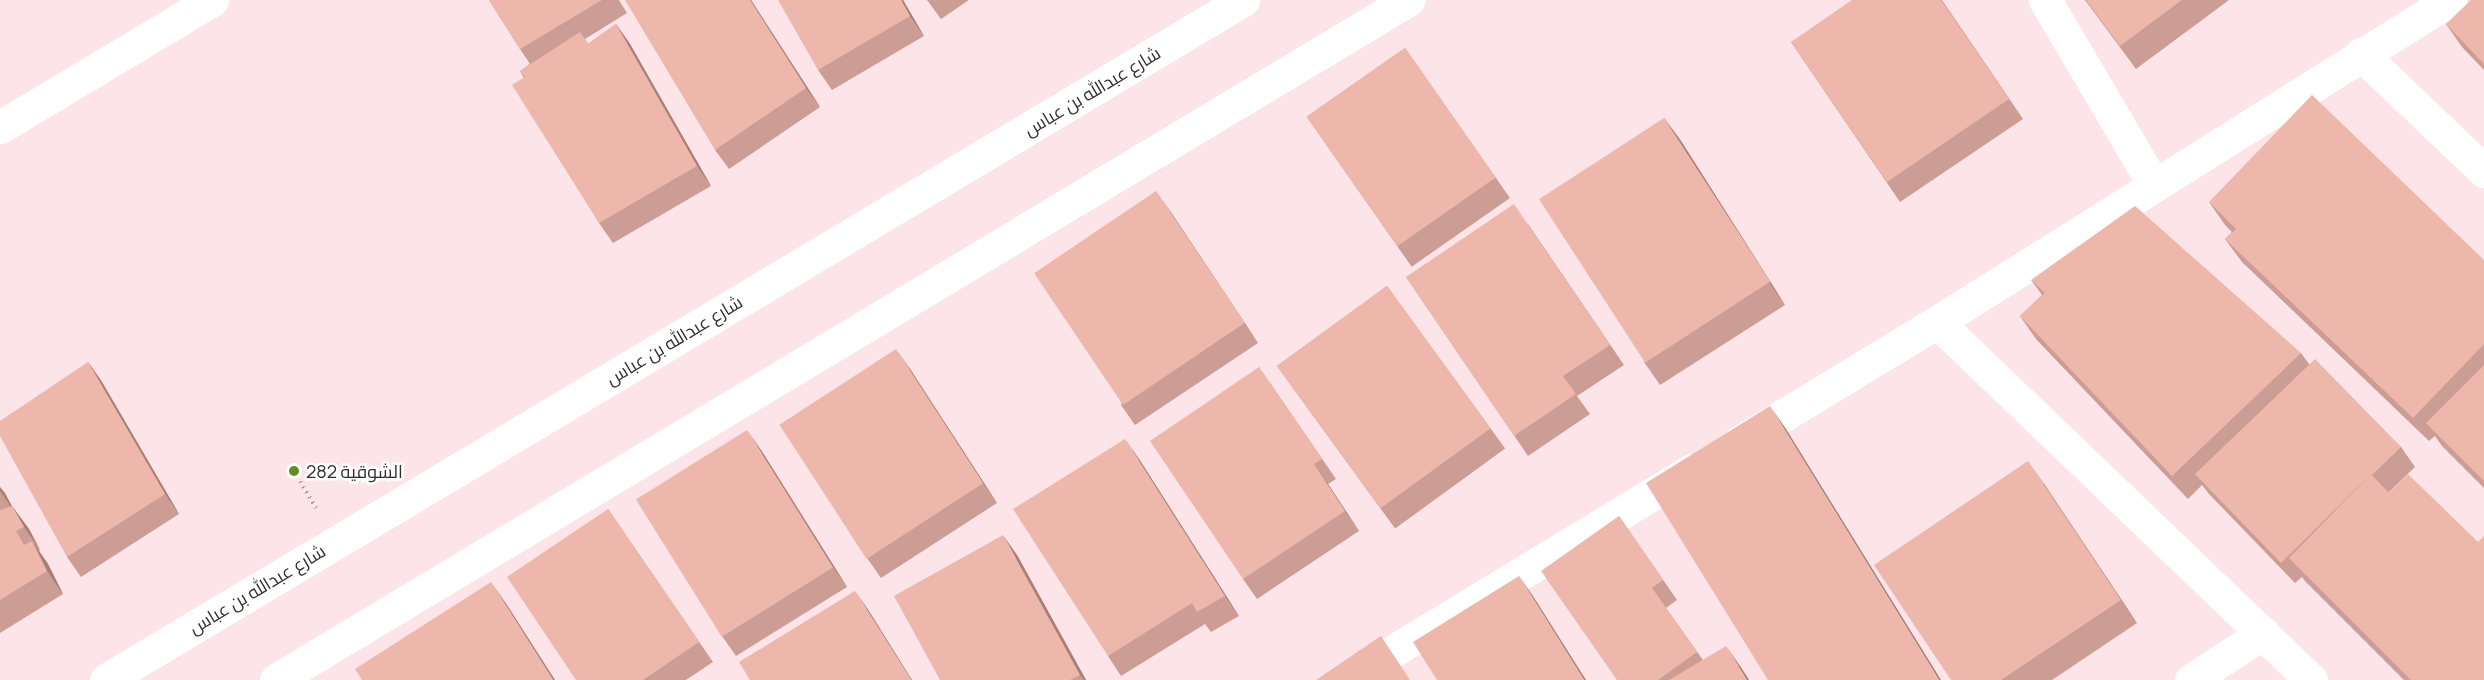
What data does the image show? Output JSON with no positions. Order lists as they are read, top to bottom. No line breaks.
{"streets":{"main road":["شارع عبدالله بن عباس"]},"places":["الشوقية 282"]}
